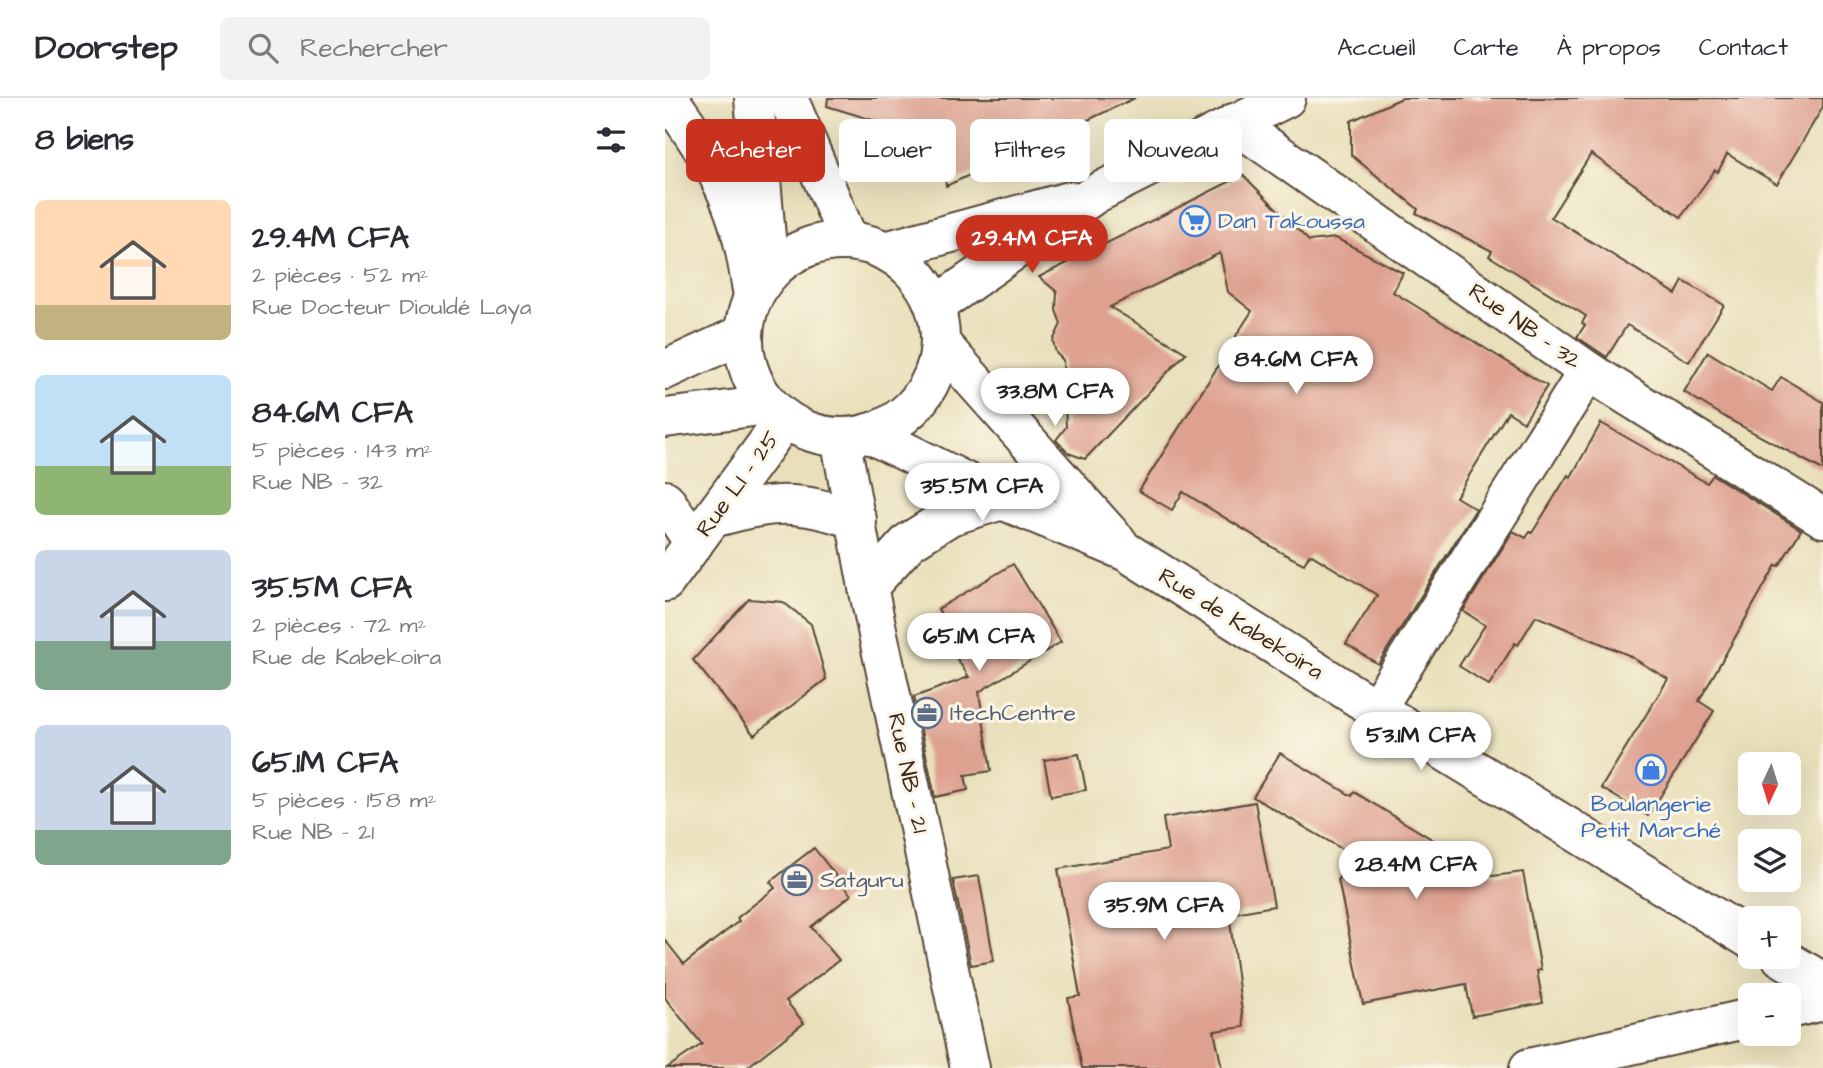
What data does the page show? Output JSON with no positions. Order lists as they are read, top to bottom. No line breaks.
{"streets":{"street":["Rue NB - 32","Rue LI - 25","Rue de Kabekoira","Rue NB - 21"]},"crossings":[["Rue LI - 25","Rue de Kabekoira"],["Rue LI - 25","Rue NB - 21"],["Rue de Kabekoira","Rue NB - 21"]],"places":{"supermarket":["Dan Takoussa"],"office":["ItechCentre","Satguru"],"shop":["Boulangerie Petit Marché"]},"north":"bottom","page":{"header":"Doorstep","search":"Rechercher","nav":["Accueil","Carte","À propos","Contact"],"heading":"8 biens","chip":["Acheter","Louer","Filtres","Nouveau"],"list":[{"name":"29.4M CFA","note":"2 pièces · 52 m² · Rue Docteur Diouldé Laya"},{"name":"84.6M CFA","note":"5 pièces · 143 m² · Rue NB - 32"},{"name":"35.5M CFA","note":"2 pièces · 72 m² · Rue de Kabekoira"},{"name":"65.1M CFA","note":"5 pièces · 158 m² · Rue NB - 21"}],"price":["29.4M CFA","84.6M CFA","33.8M CFA","35.5M CFA","65.1M CFA","53.1M CFA","28.4M CFA","35.9M CFA"],"map_buttons":["+","−"]}}
